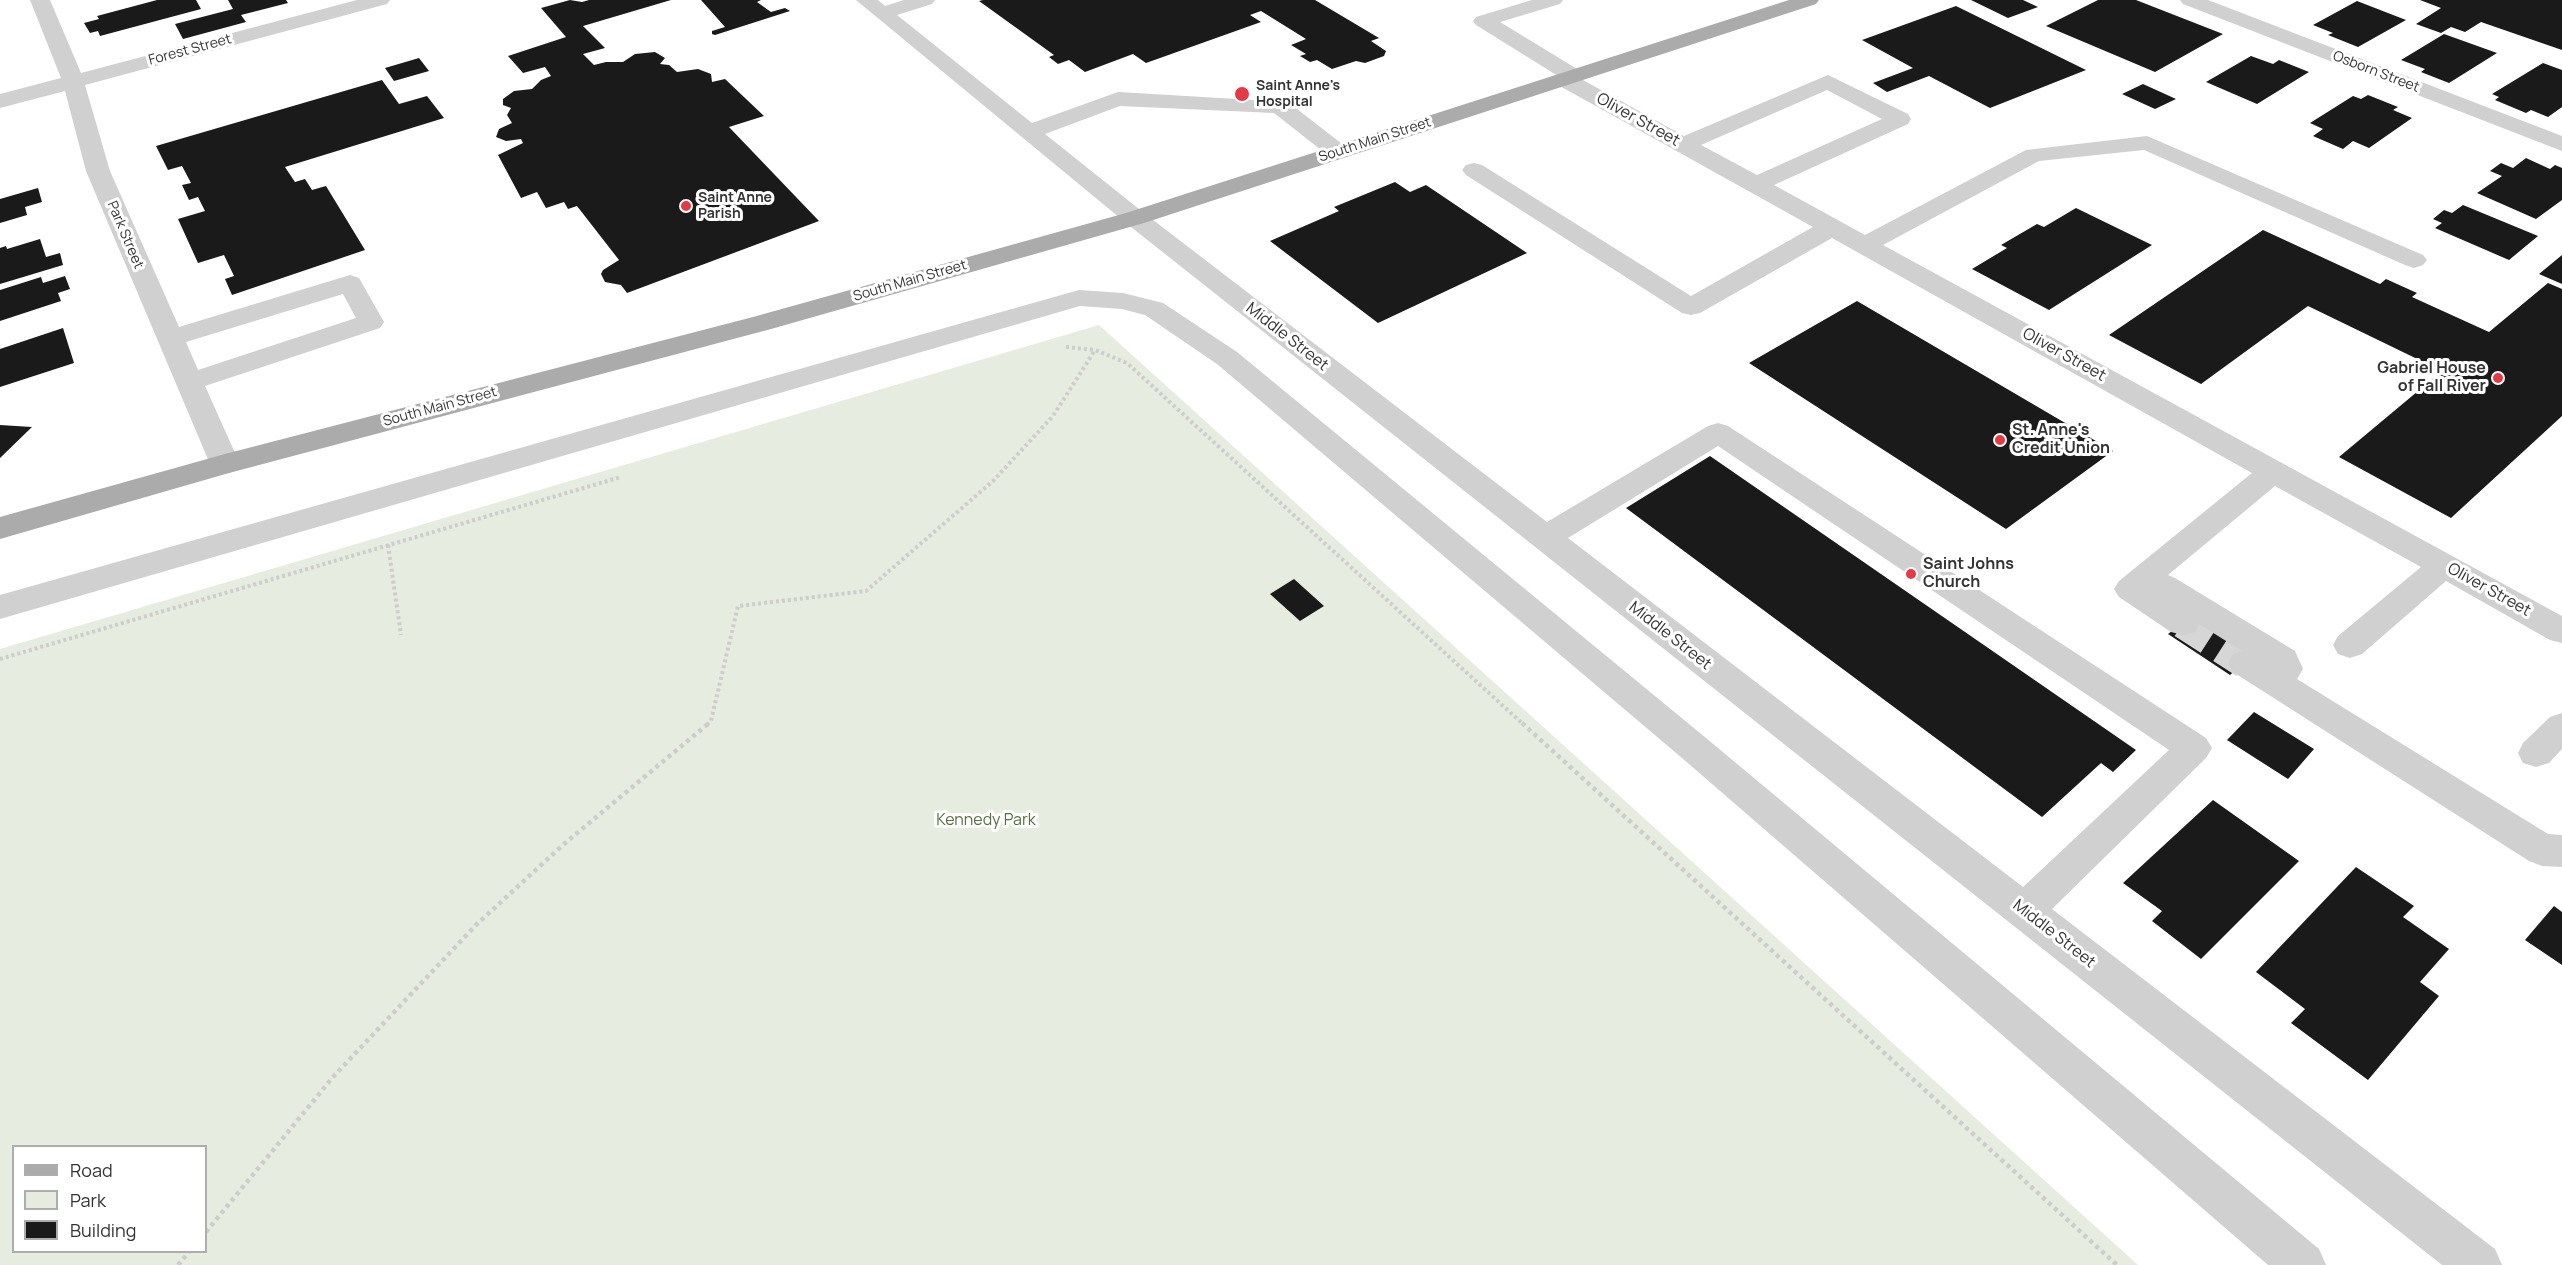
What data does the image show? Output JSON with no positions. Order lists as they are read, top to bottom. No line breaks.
{"streets":{"main road":["South Main Street"],"street":["Forest Street","Osborn Street","Oliver Street","Park Street","Middle Street"]},"crossings":[["Forest Street","Park Street"],["Oliver Street","South Main Street"],["South Main Street","Park Street"],["South Main Street","Middle Street"]],"parks":["Kennedy Park"],"places":["Saint Anne's Hospital","Saint Anne Parish","Gabriel House of Fall River","St. Anne's Credit Union","Saint Johns Church"],"legend":["Road","Park","Building"]}
